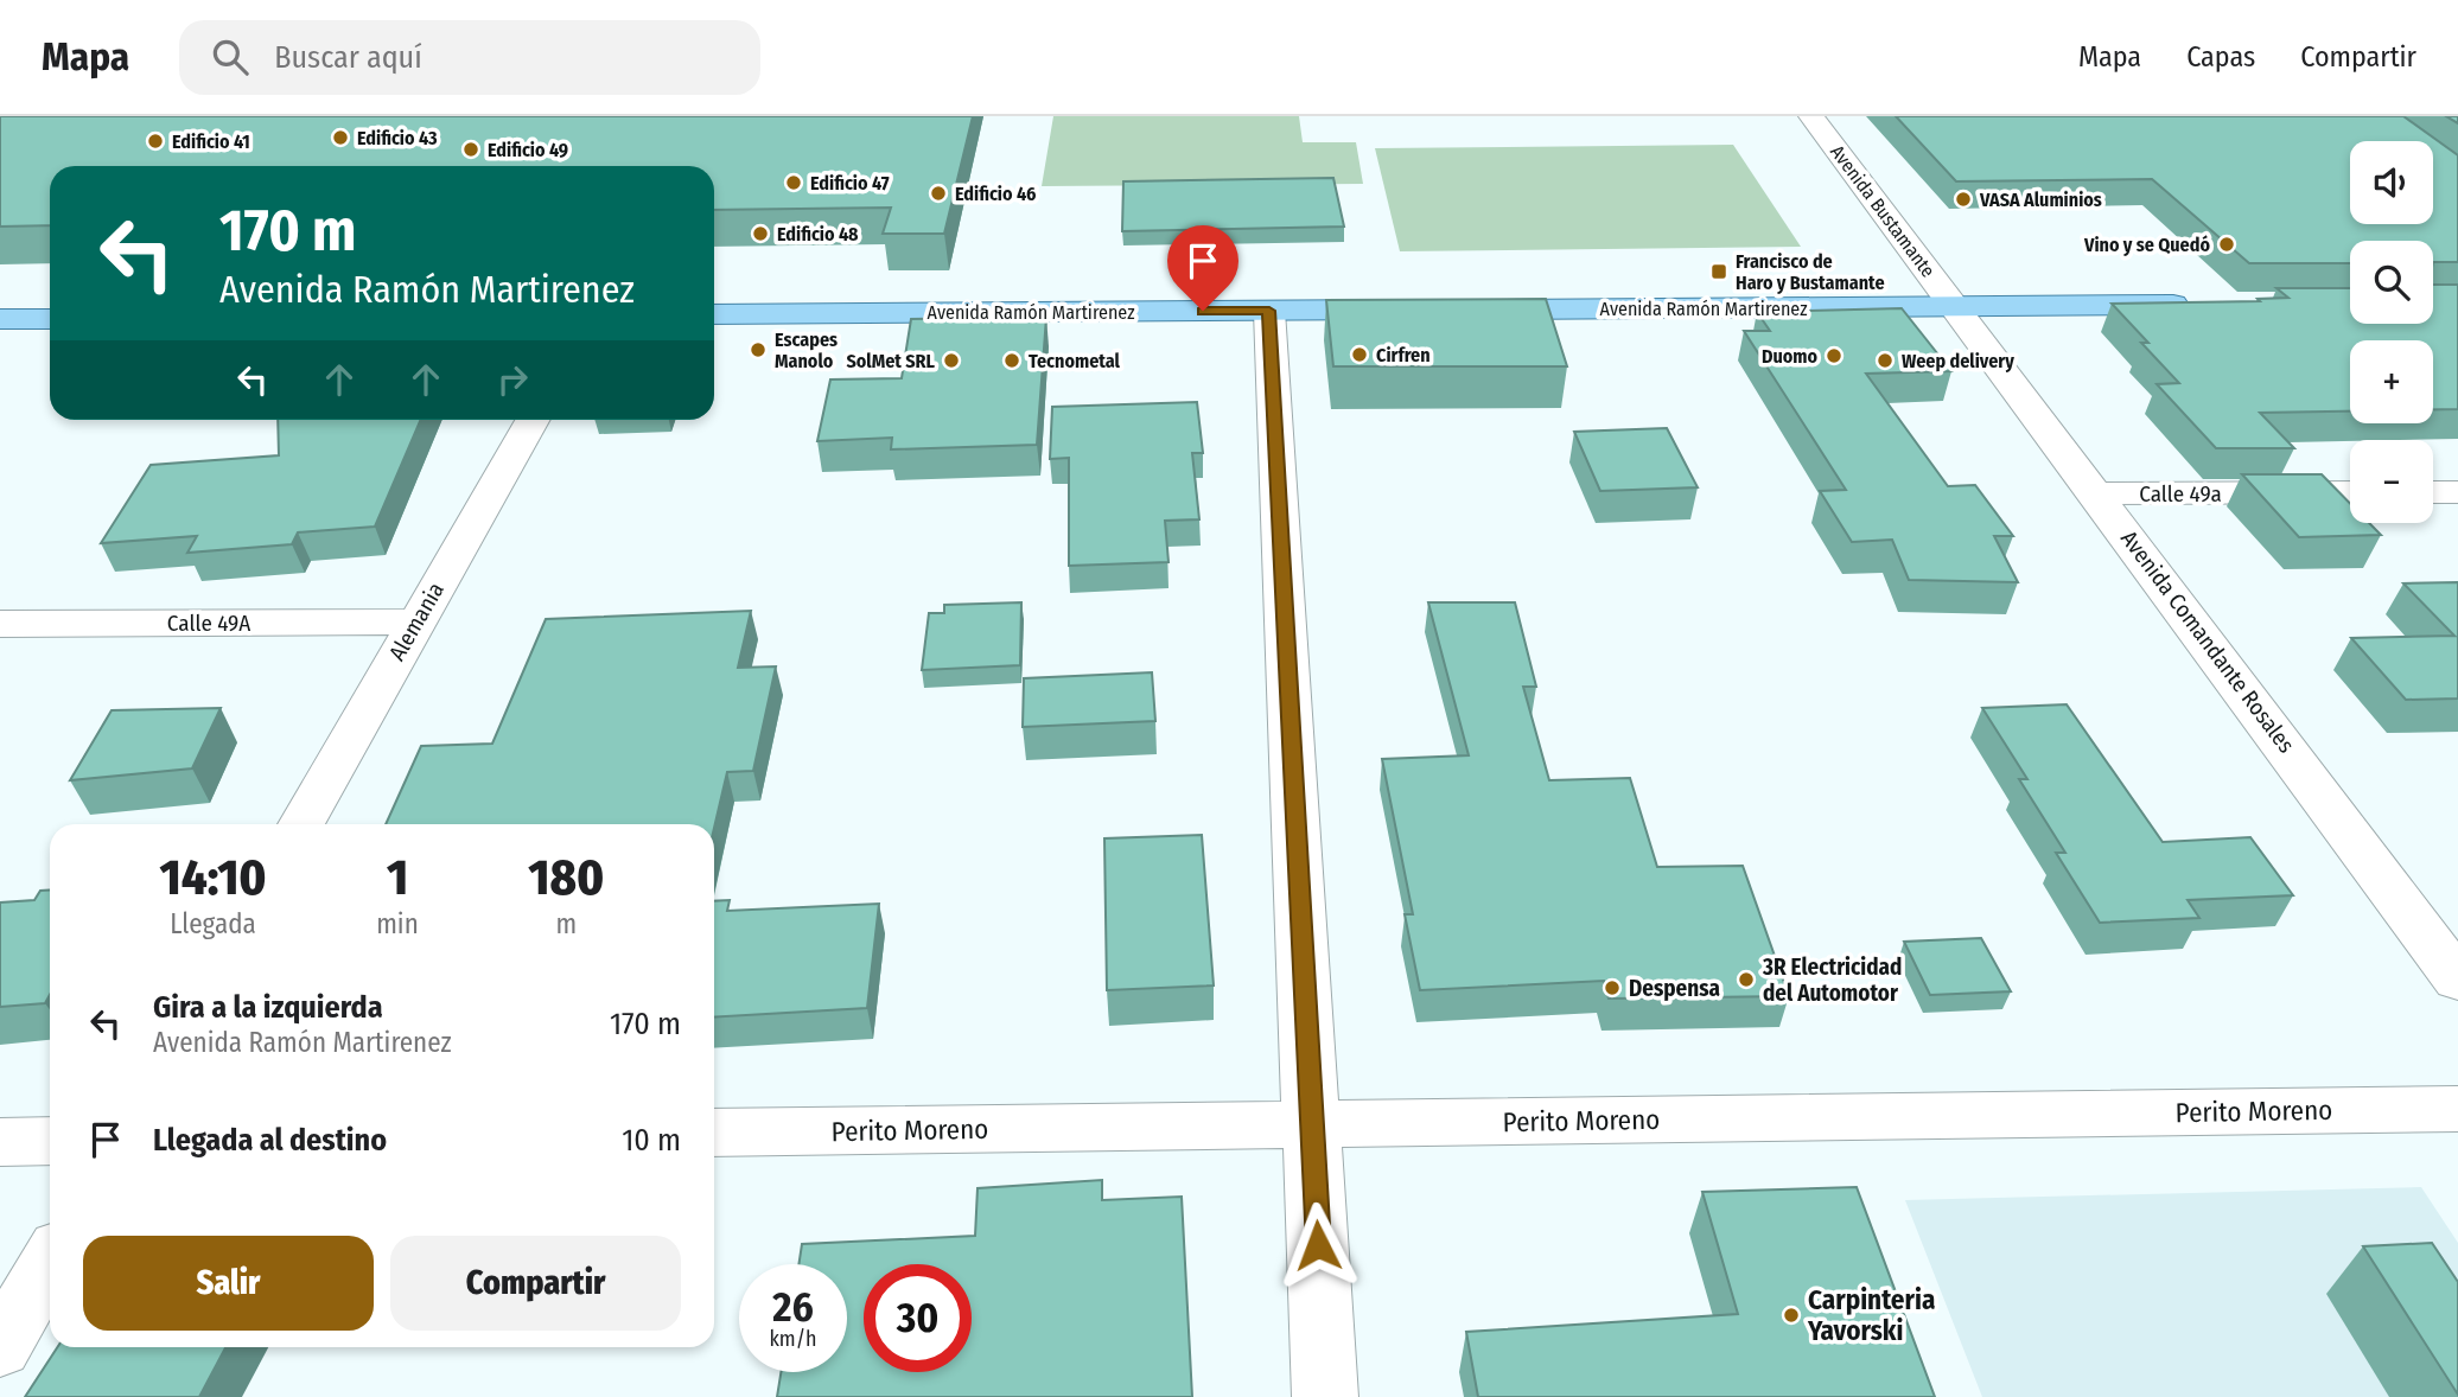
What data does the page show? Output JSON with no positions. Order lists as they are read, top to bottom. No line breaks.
{"streets":{"main road":["Avenida Ramón Martirenez"],"street":["Avenida Bustamante","Calle 49a","Alemania","Calle 49A","Avenida Comandante Rosales","Perito Moreno"]},"crossings":[["Avenida Bustamante","Avenida Ramón Martirenez"],["Avenida Bustamante","Avenida Comandante Rosales"],["Avenida Ramón Martirenez","Avenida Comandante Rosales"],["Calle 49a","Avenida Comandante Rosales"],["Alemania","Calle 49A"]],"places":{"other":["Edificio 43","Edificio 41","Edificio 49","Edificio 47","Edificio 46","VASA Aluminios","Edificio 48","Vino y se Quedó","Escapes Manolo","Cirfren","Duomo","SolMet SRL","Tecnometal","Weep delivery","3R Electricidad del Automotor","Despensa","Carpinteria Yavorski"],"transit":["Francisco de Haro y Bustamante"]},"page":{"header":"Mapa","search":"Buscar aquí","nav":["Mapa","Capas","Compartir"],"map_buttons":["+","−"],"turn":["170 m","Avenida Ramón Martirenez"],"eta":["14:10","Llegada","1","min","180","m"],"list":[{"name":"Gira a la izquierda","note":"Avenida Ramón Martirenez","value":"170 m"},{"name":"Llegada al destino","value":"10 m"}],"buttons":["Salir","Compartir"],"speed":"26 km/h","limit":"30"}}
